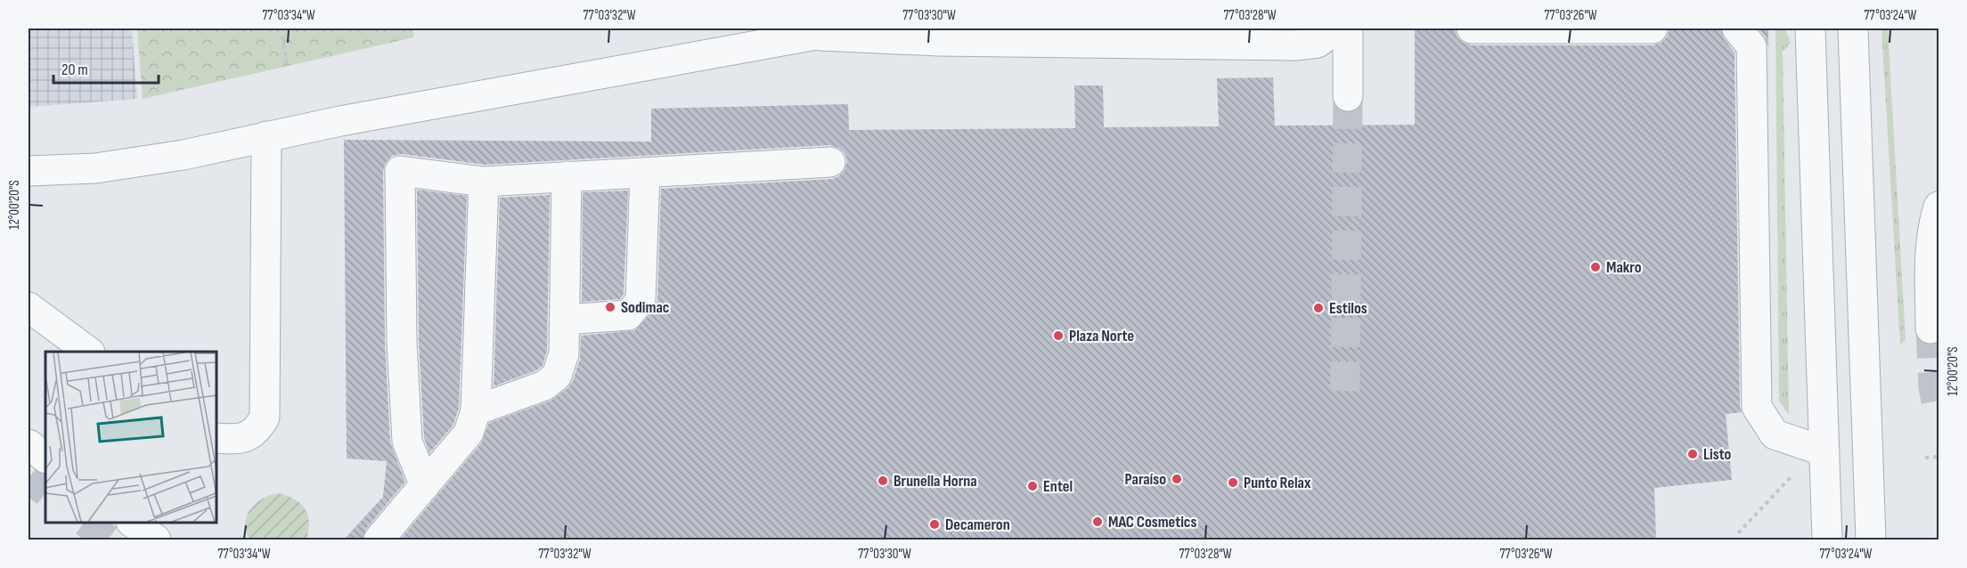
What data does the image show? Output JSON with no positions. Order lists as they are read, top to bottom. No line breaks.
{"places":["Makro","Sodimac","Estilos","Plaza Norte","Listo","Paraíso","Brunella Horna","Punto Relax","Entel","MAC Cosmetics","Decameron"],"scale_bar":"20 m","coordinates":["77°03'34\"W","77°03'32\"W","77°03'30\"W","77°03'28\"W","77°03'26\"W","77°03'24\"W","12°00'20\"S"]}
